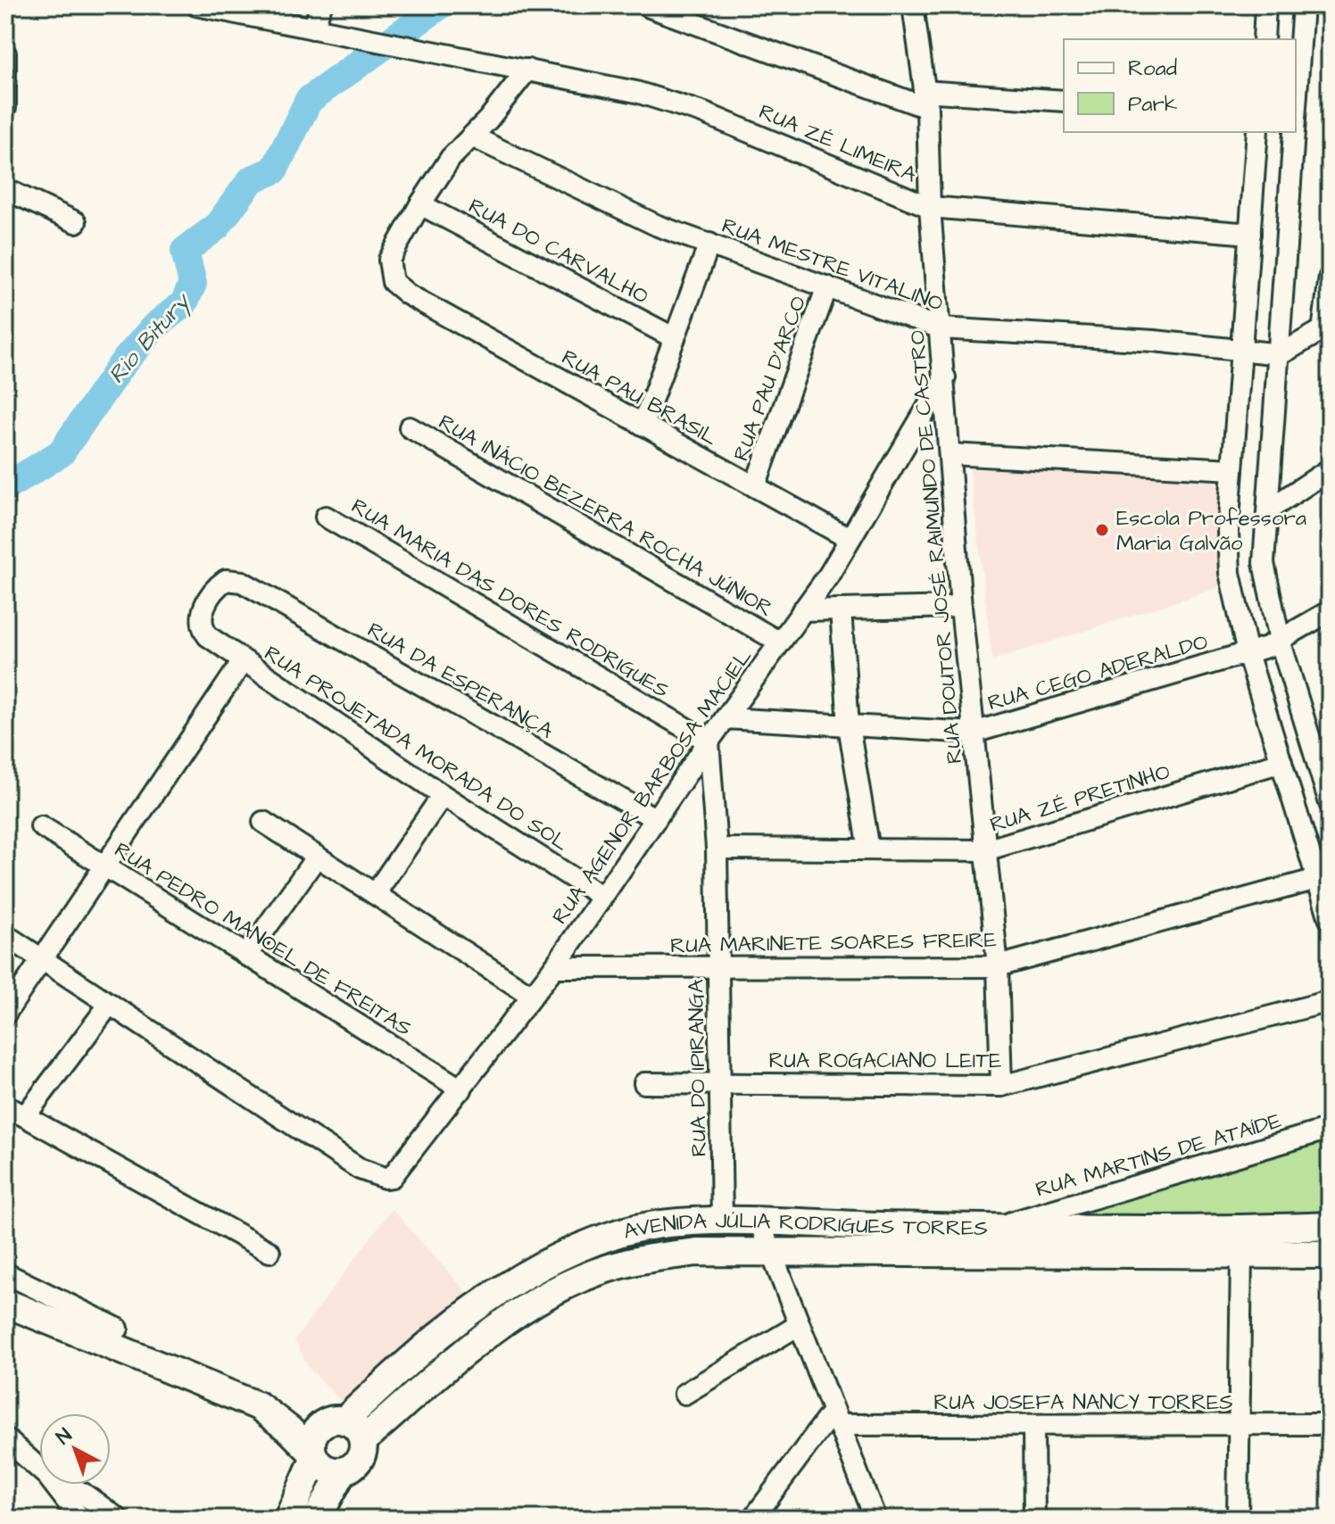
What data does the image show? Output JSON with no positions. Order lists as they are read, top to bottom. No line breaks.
{"streets":{"main road":["AVENIDA JÚLIA RODRIGUES TORRES"],"street":["RUA ZÉ LIMEIRA","RUA DO CARVALHO","RUA MESTRE VITALINO","RUA PAU D'ARCO","RUA PAU BRASIL","RUA INÁCIO BEZERRA ROCHA JÚNIOR","RUA DOUTOR JOSÉ RAIMUNDO DE CASTRO","RUA MARIA DAS DORES RODRIGUES","RUA CEGO ADERALDO","RUA DA ESPERANÇA","RUA PROJETADA MORADA DO SOL","RUA AGENOR BARBOSA MACIEL","RUA ZÉ PRETINHO","RUA PEDRO MANOEL DE FREITAS","RUA MARINETE SOARES FREIRE","RUA ROGACIANO LEITE","RUA DO IPIRANGA","RUA MARTINS DE ATAÍDE","RUA JOSEFA NANCY TORRES"]},"crossings":[["RUA ZÉ LIMEIRA","RUA DOUTOR JOSÉ RAIMUNDO DE CASTRO"],["RUA DO CARVALHO","RUA PAU BRASIL"],["RUA MESTRE VITALINO","RUA PAU D'ARCO"],["RUA MESTRE VITALINO","RUA DOUTOR JOSÉ RAIMUNDO DE CASTRO"],["RUA PAU D'ARCO","RUA PAU BRASIL"],["RUA PAU BRASIL","RUA AGENOR BARBOSA MACIEL"],["RUA INÁCIO BEZERRA ROCHA JÚNIOR","RUA AGENOR BARBOSA MACIEL"],["RUA DOUTOR JOSÉ RAIMUNDO DE CASTRO","RUA CEGO ADERALDO"],["RUA DOUTOR JOSÉ RAIMUNDO DE CASTRO","RUA AGENOR BARBOSA MACIEL"],["RUA DOUTOR JOSÉ RAIMUNDO DE CASTRO","RUA ZÉ PRETINHO"],["RUA DOUTOR JOSÉ RAIMUNDO DE CASTRO","RUA MARINETE SOARES FREIRE"],["RUA DOUTOR JOSÉ RAIMUNDO DE CASTRO","RUA ROGACIANO LEITE"],["RUA MARIA DAS DORES RODRIGUES","RUA AGENOR BARBOSA MACIEL"],["RUA MARIA DAS DORES RODRIGUES","RUA DO IPIRANGA"],["RUA CEGO ADERALDO","RUA AGENOR BARBOSA MACIEL"],["RUA DA ESPERANÇA","RUA PROJETADA MORADA DO SOL"],["RUA DA ESPERANÇA","RUA AGENOR BARBOSA MACIEL"],["RUA PROJETADA MORADA DO SOL","RUA AGENOR BARBOSA MACIEL"],["RUA AGENOR BARBOSA MACIEL","RUA PEDRO MANOEL DE FREITAS"],["RUA AGENOR BARBOSA MACIEL","RUA MARINETE SOARES FREIRE"],["RUA AGENOR BARBOSA MACIEL","RUA DO IPIRANGA"],["RUA ZÉ PRETINHO","RUA DO IPIRANGA"],["RUA MARINETE SOARES FREIRE","RUA DO IPIRANGA"],["RUA ROGACIANO LEITE","RUA DO IPIRANGA"],["RUA DO IPIRANGA","AVENIDA JÚLIA RODRIGUES TORRES"],["RUA MARTINS DE ATAÍDE","AVENIDA JÚLIA RODRIGUES TORRES"]],"water":["Rio Bitury"],"places":["Escola Professora Maria Galvão"],"legend":["Road","Park"],"north":"top left"}
